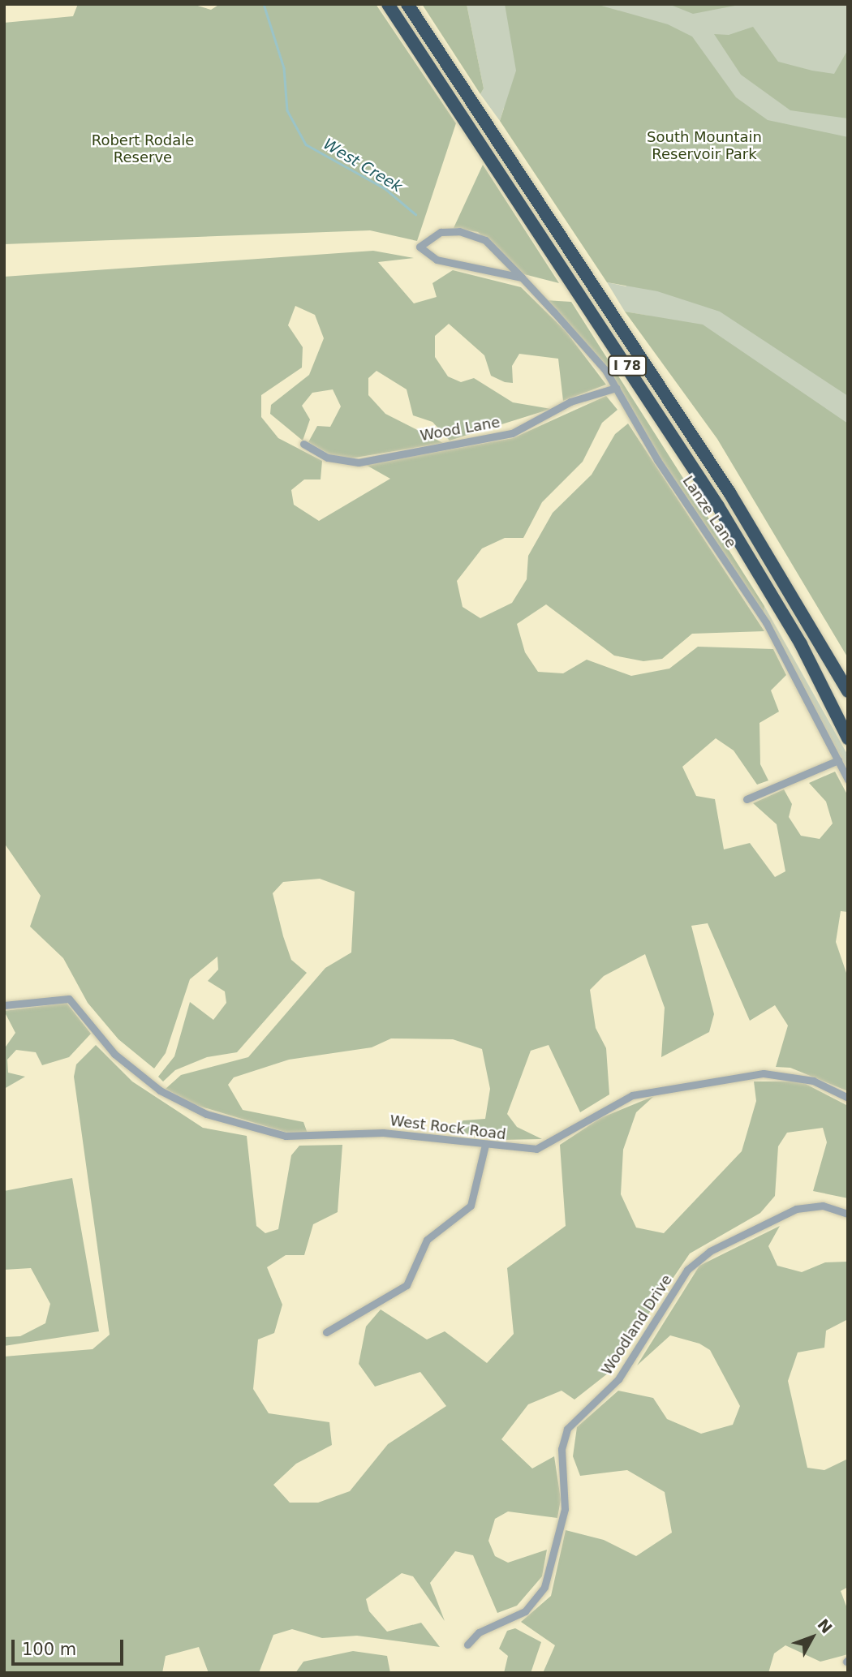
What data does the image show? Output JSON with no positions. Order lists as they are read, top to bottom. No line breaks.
{"streets":{"highway":["I 78"],"street":["Wood Lane","Lanze Lane","West Rock Road","Woodland Drive"]},"crossings":[["Wood Lane","Lanze Lane"]],"water":["West Creek"],"parks":["South Mountain Reservoir Park","Robert Rodale Reserve"],"scale_bar":"100 m","north":"top right"}
